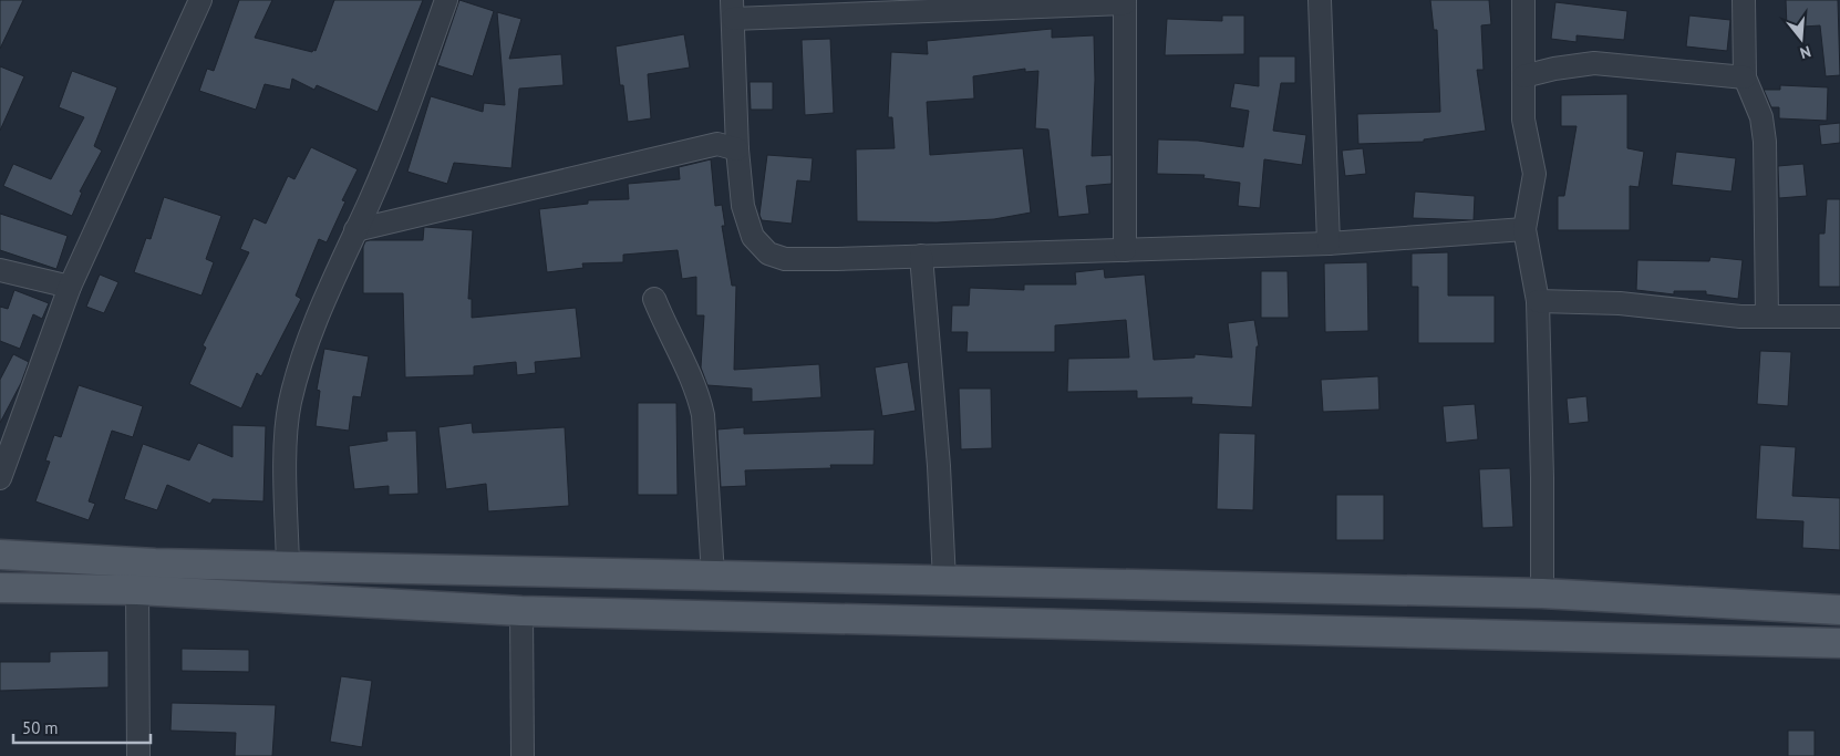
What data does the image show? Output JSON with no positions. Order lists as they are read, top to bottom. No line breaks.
{"scale_bar":"50 m","north":"bottom"}
